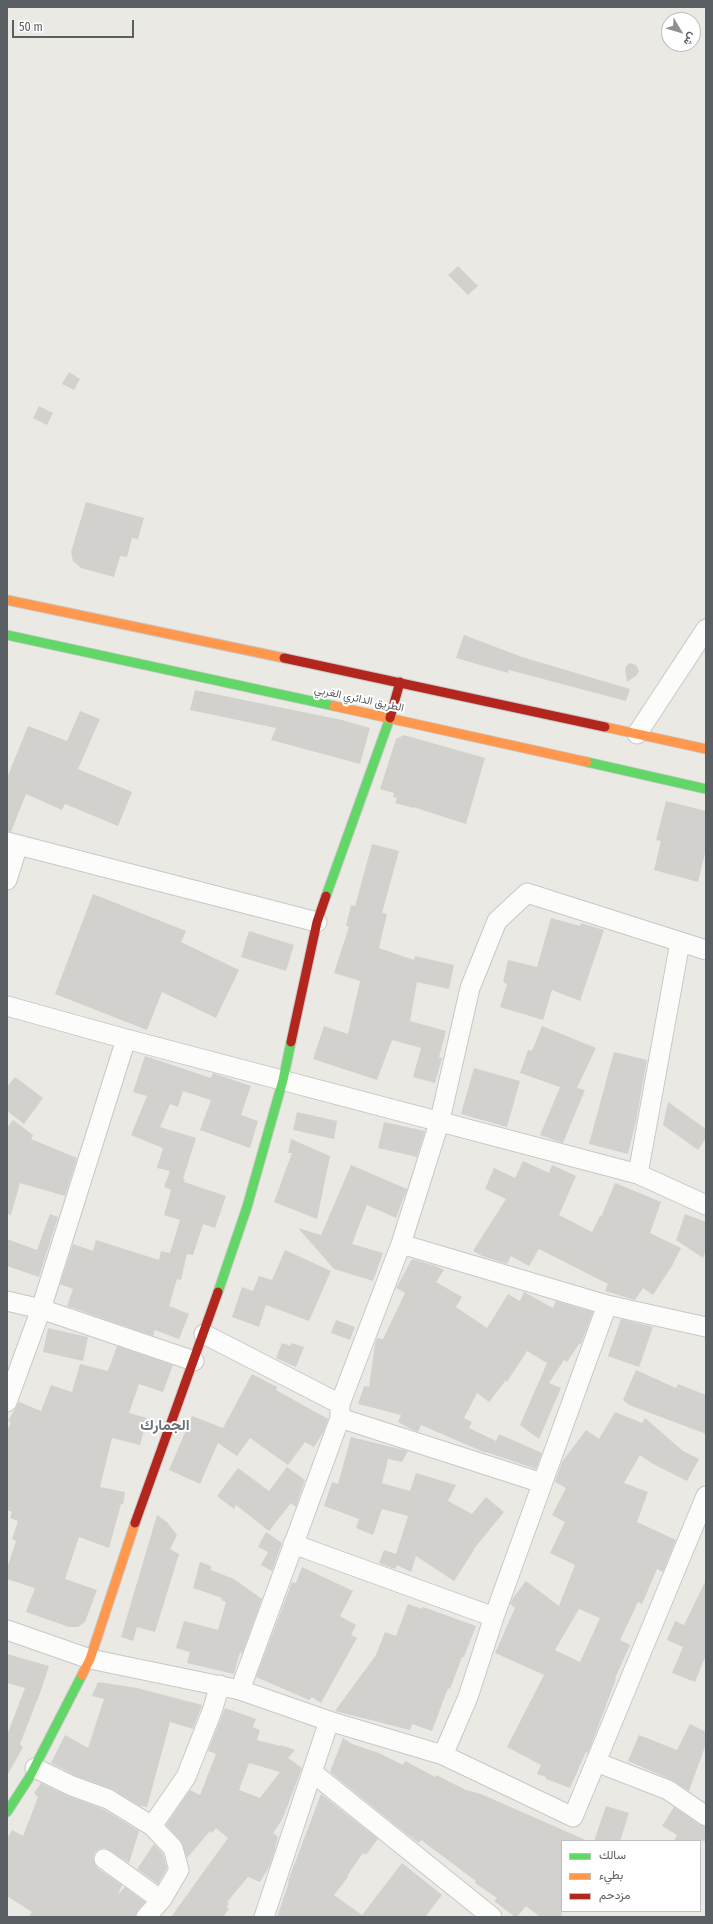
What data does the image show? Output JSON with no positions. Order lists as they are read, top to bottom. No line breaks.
{"streets":{"main road":["الطريق الدائري الغربي"]},"districts":["الجمارك"],"legend":["سالك","بطيء","مزدحم"],"scale_bar":"50 m","north":"bottom right"}
